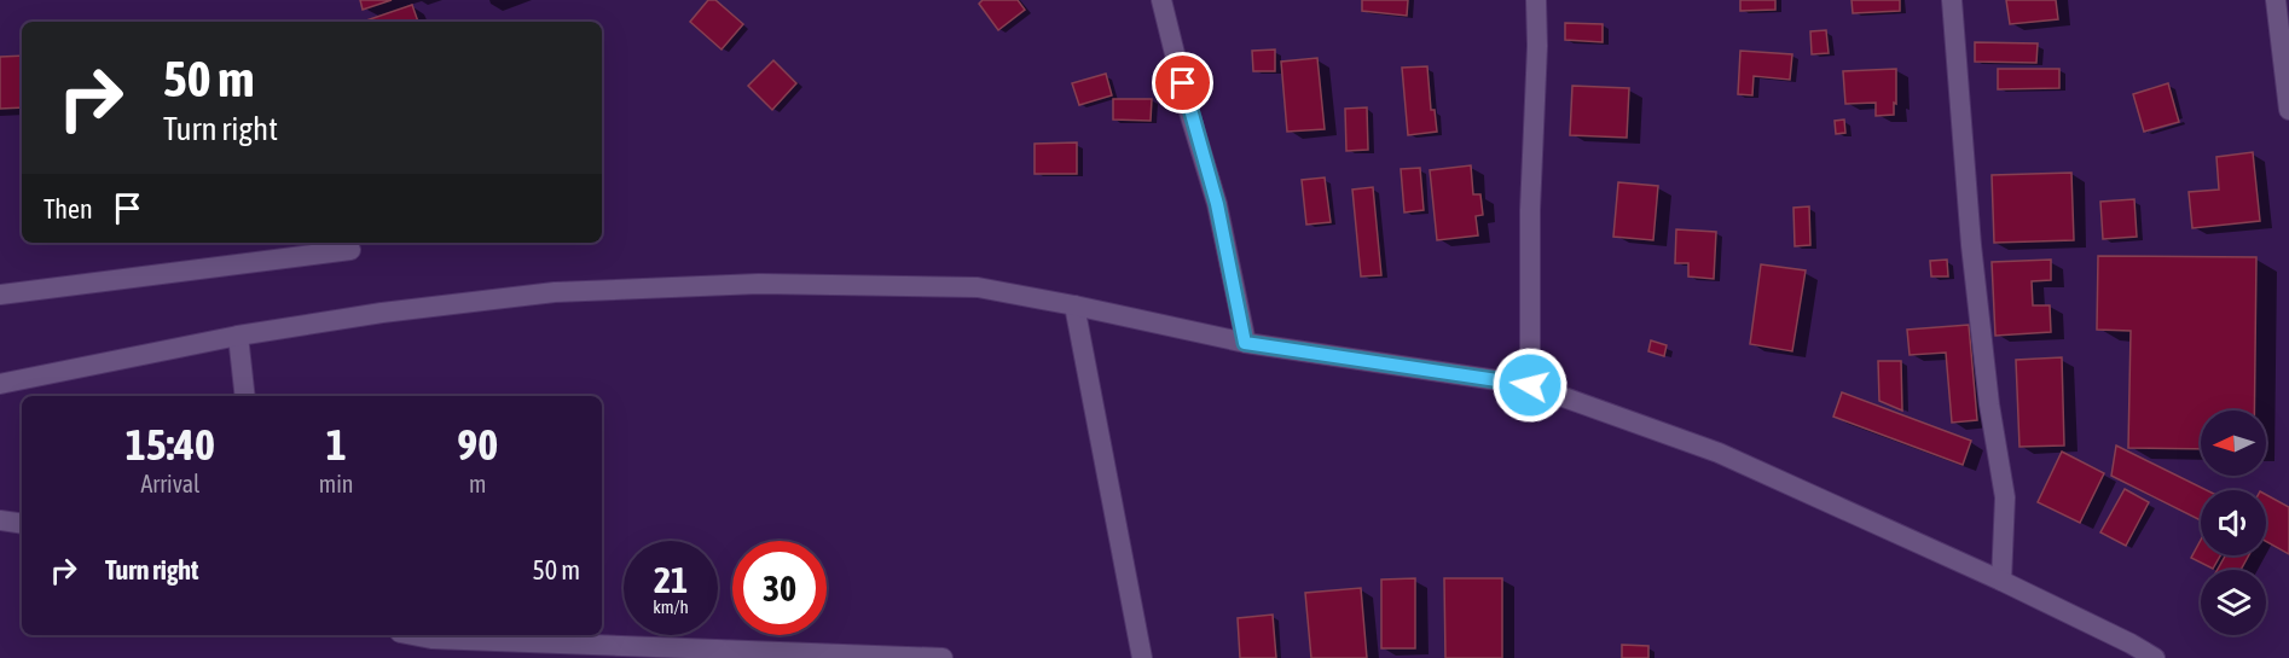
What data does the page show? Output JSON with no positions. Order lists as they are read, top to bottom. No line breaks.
{"north":"left","page":{"turn":["50 m","Turn right"],"then":"Then","eta":["15:40","Arrival","1","min","90","m"],"list":[{"name":"Turn right","value":"50 m"}],"speed":"21 km/h","limit":"30"}}
